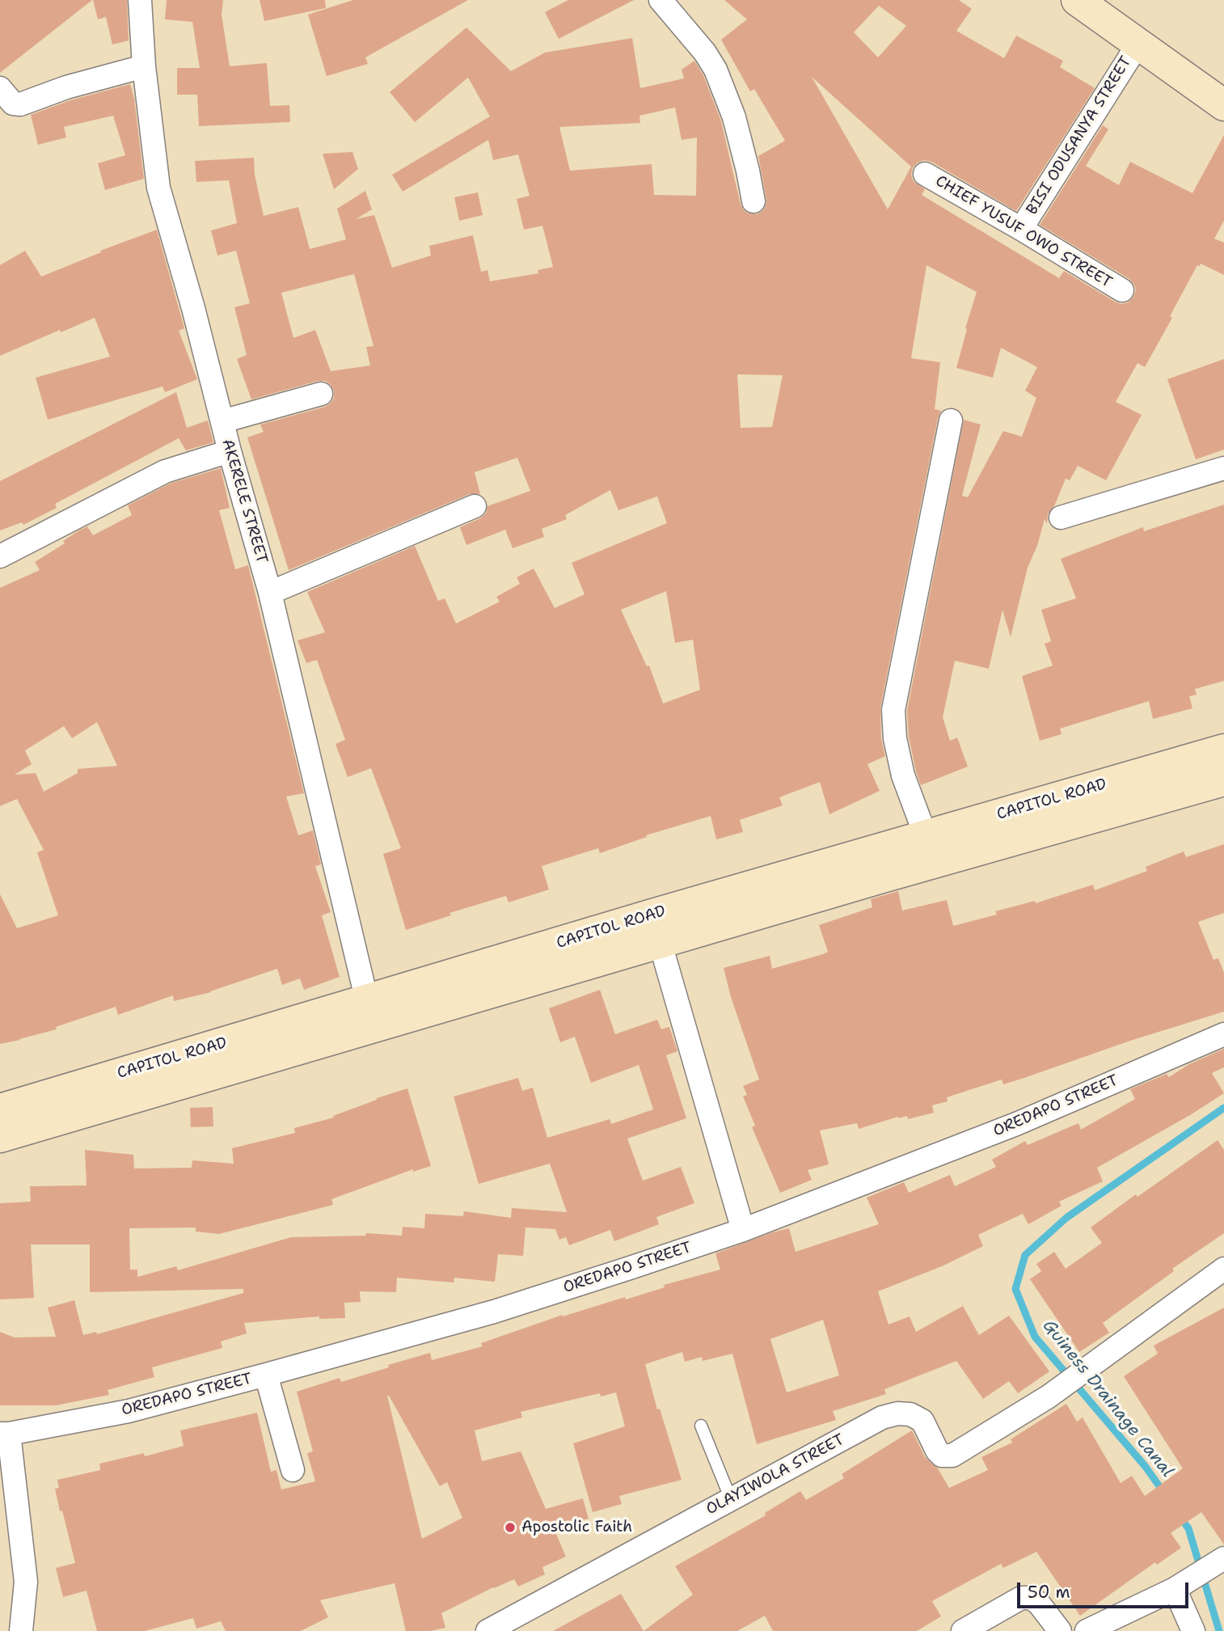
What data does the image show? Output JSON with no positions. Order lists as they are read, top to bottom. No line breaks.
{"streets":{"main road":["CAPITOL ROAD"],"street":["BISI ODUSANYA STREET","CHIEF YUSUF OWO STREET","AKERELE STREET","OREDAPO STREET","OLAYIWOLA STREET"]},"crossings":[["BISI ODUSANYA STREET","CHIEF YUSUF OWO STREET"],["AKERELE STREET","CAPITOL ROAD"]],"water":["Guiness Drainage Canal"],"places":["Apostolic Faith"],"scale_bar":"50 m"}
